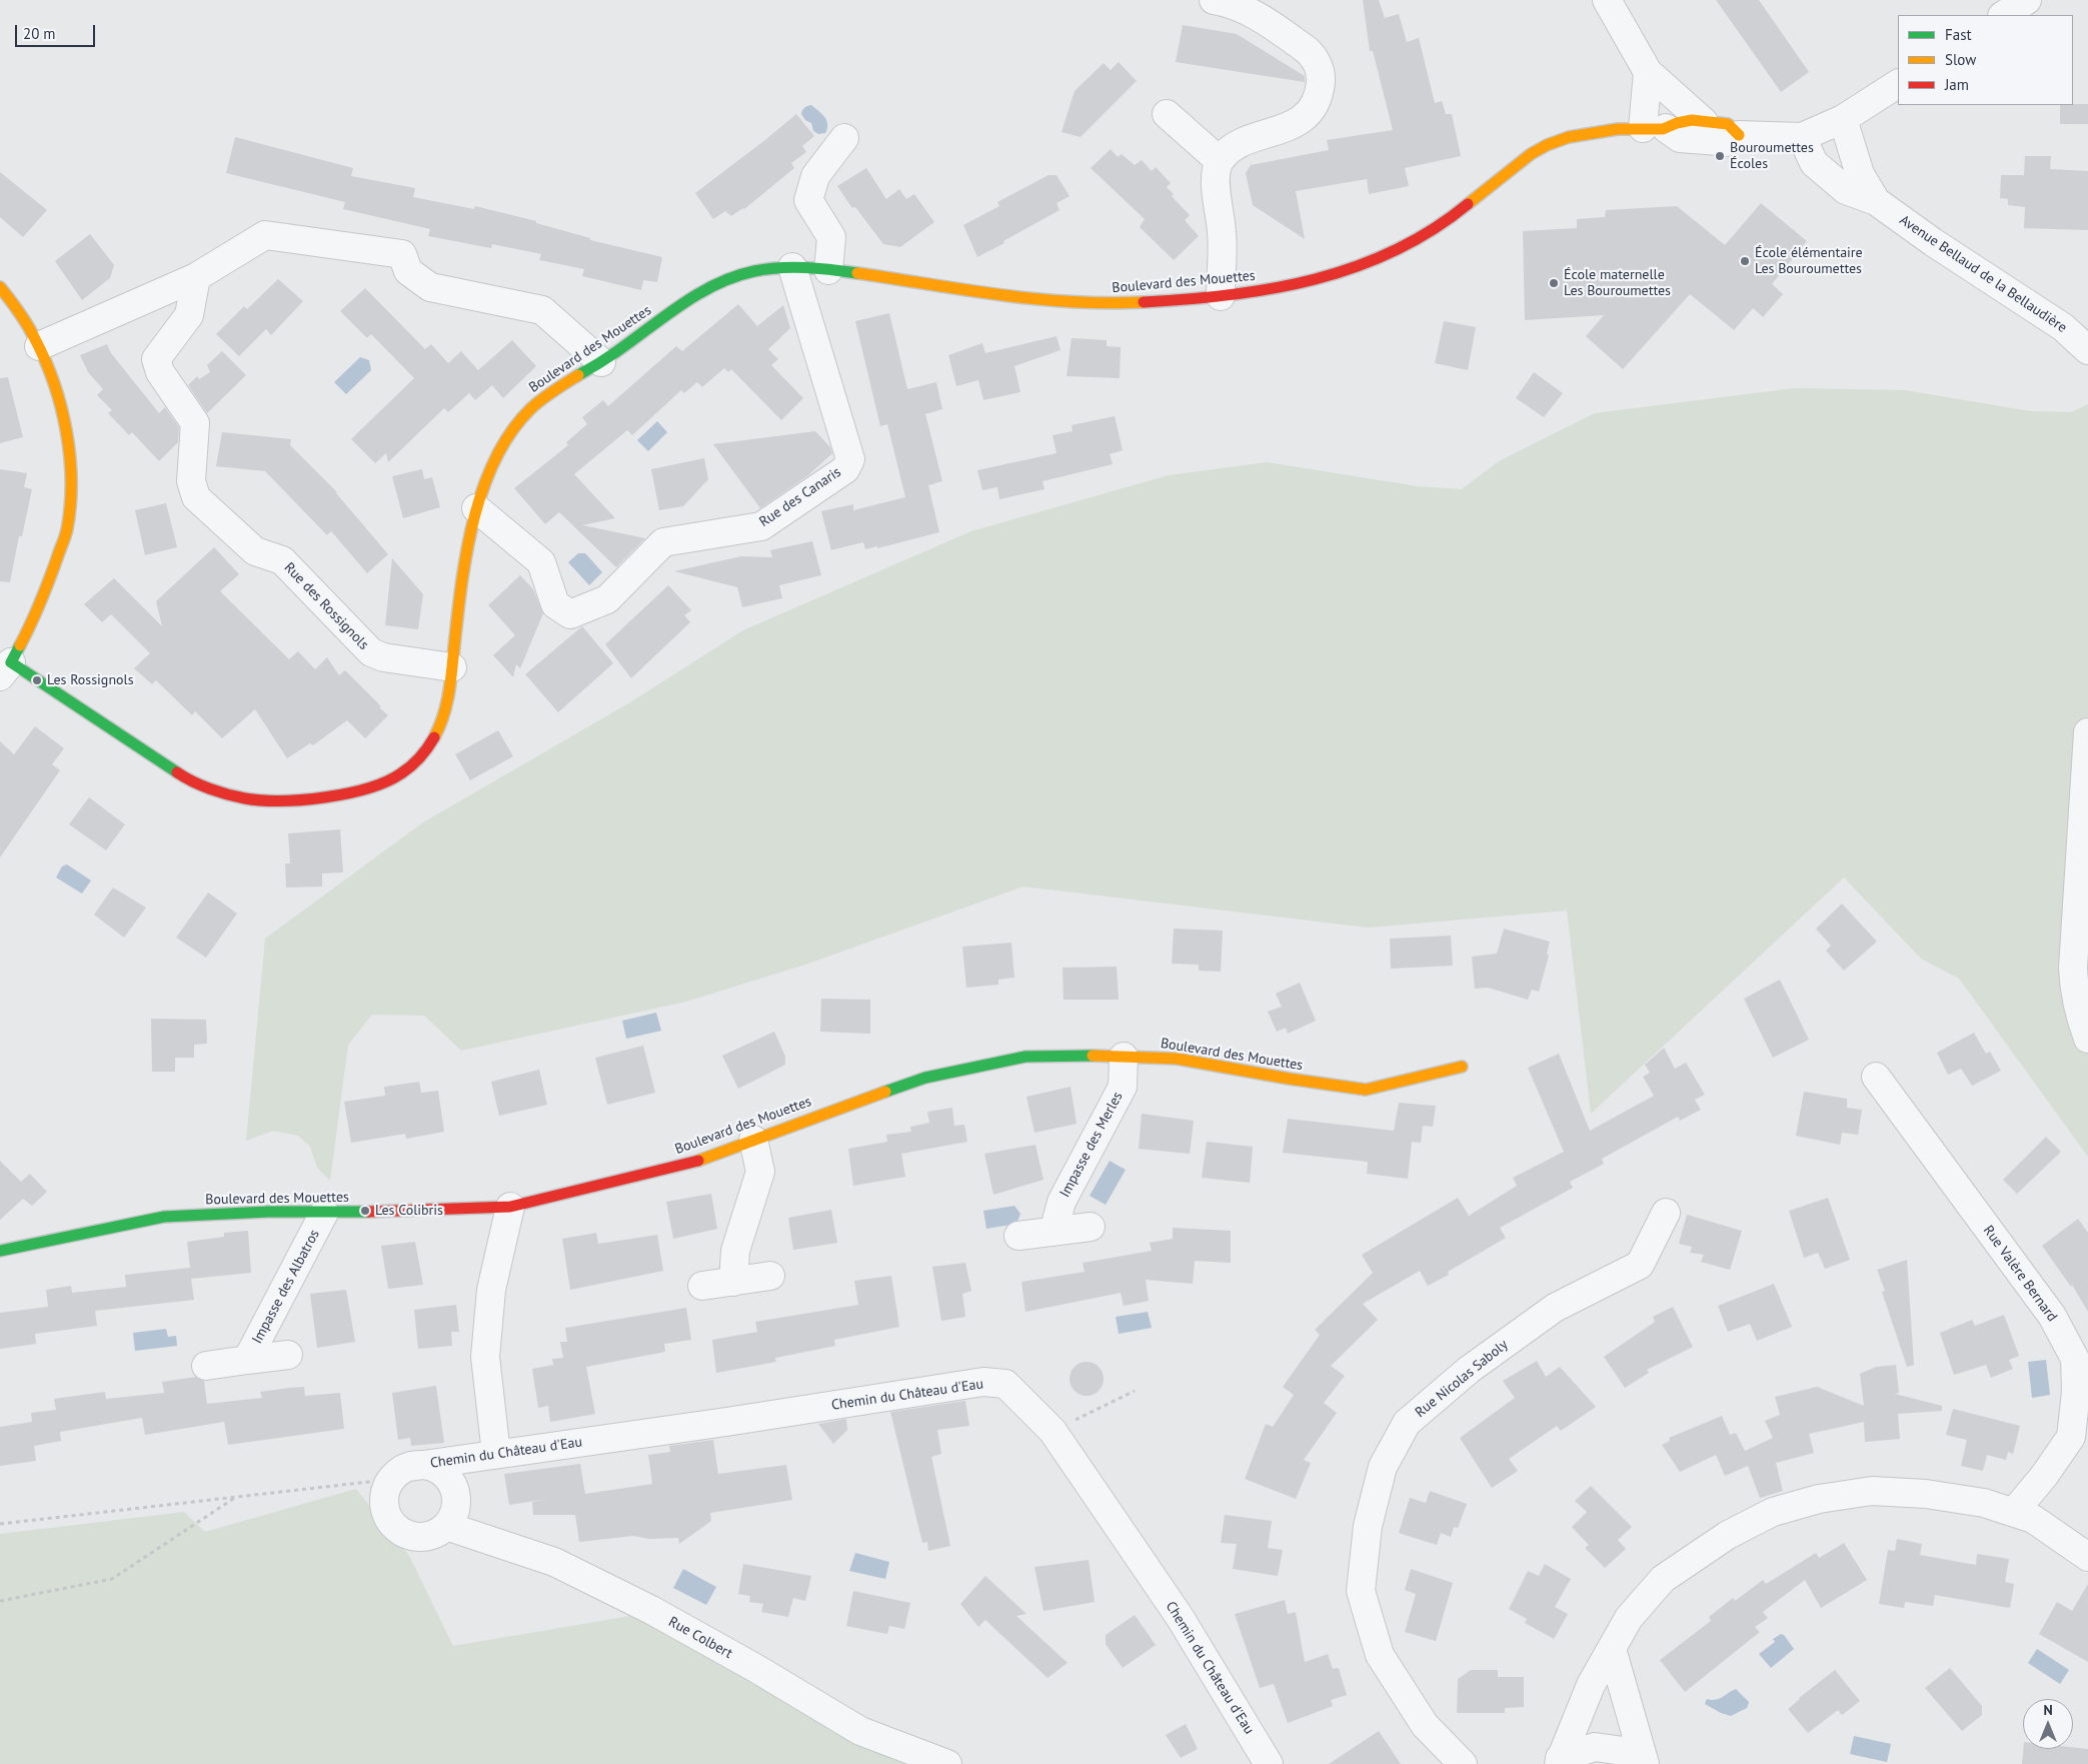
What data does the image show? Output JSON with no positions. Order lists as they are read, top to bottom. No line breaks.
{"streets":{"street":["Avenue Bellaud de la Bellaudière","Boulevard des Mouettes","Rue des Canaris","Rue des Rossignols","Impasse des Merles","Rue Valère Bernard","Impasse des Albatros","Rue Nicolas Saboly","Chemin du Château d'Eau","Rue Colbert"]},"crossings":[["Boulevard des Mouettes","Rue des Canaris"],["Boulevard des Mouettes","Rue des Rossignols"],["Boulevard des Mouettes","Impasse des Merles"],["Boulevard des Mouettes","Impasse des Albatros"],["Chemin du Château d'Eau","Rue Colbert"]],"places":["Bouroumettes Écoles","École élémentaire Les Bouroumettes","École maternelle Les Bouroumettes","Les Rossignols","Les Colibris"],"legend":["Fast","Slow","Jam"],"scale_bar":"20 m","north":"top"}
